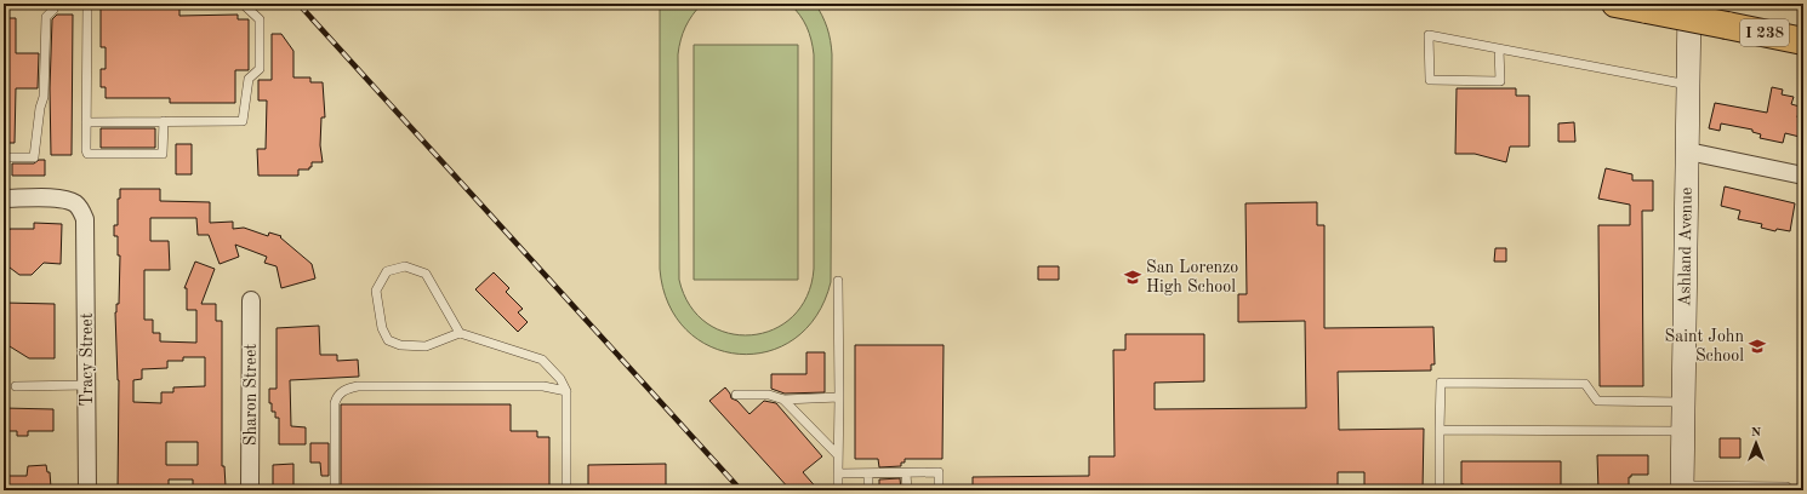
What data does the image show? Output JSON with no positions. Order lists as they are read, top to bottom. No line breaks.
{"streets":{"highway":["I 238"],"street":["Ashland Avenue","Tracy Street","Sharon Street"]},"places":{"school or university":["San Lorenzo High School","Saint John School"]},"north":"top"}
